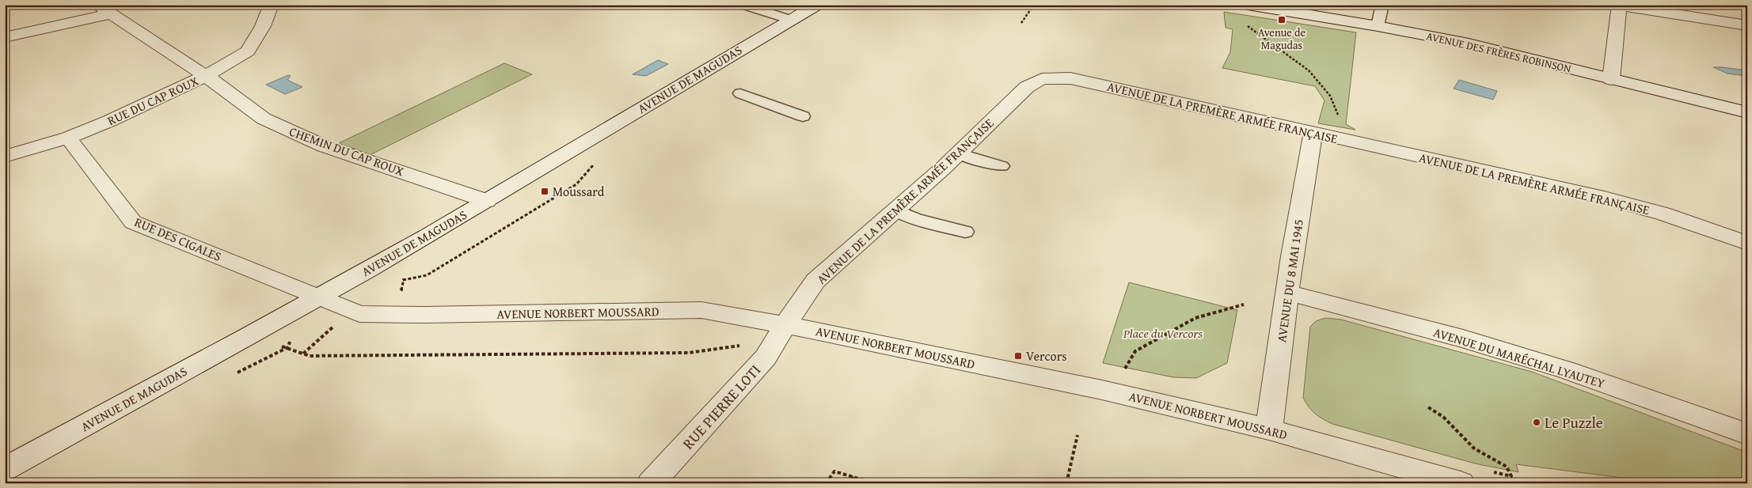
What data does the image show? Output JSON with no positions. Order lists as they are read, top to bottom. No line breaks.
{"streets":{"street":["AVENUE DES FRÈRES ROBINSON","AVENUE DE MAGUDAS","RUE DU CAP ROUX","AVENUE DE LA PREMÈRE ARMÉE FRANÇAISE","CHEMIN DU CAP ROUX","RUE DES CIGALES","AVENUE DU 8 MAI 1945","AVENUE NORBERT MOUSSARD","AVENUE DU MARÉCHAL LYAUTEY","RUE PIERRE LOTI"]},"crossings":[["AVENUE DE MAGUDAS","CHEMIN DU CAP ROUX"],["AVENUE DE MAGUDAS","RUE DES CIGALES"],["AVENUE DE MAGUDAS","AVENUE NORBERT MOUSSARD"],["RUE DU CAP ROUX","CHEMIN DU CAP ROUX"],["RUE DU CAP ROUX","RUE DES CIGALES"],["AVENUE DE LA PREMÈRE ARMÉE FRANÇAISE","AVENUE DU 8 MAI 1945"],["AVENUE DE LA PREMÈRE ARMÉE FRANÇAISE","AVENUE NORBERT MOUSSARD"],["AVENUE DE LA PREMÈRE ARMÉE FRANÇAISE","RUE PIERRE LOTI"],["RUE DES CIGALES","AVENUE NORBERT MOUSSARD"],["AVENUE DU 8 MAI 1945","AVENUE NORBERT MOUSSARD"],["AVENUE DU 8 MAI 1945","AVENUE DU MARÉCHAL LYAUTEY"],["AVENUE NORBERT MOUSSARD","RUE PIERRE LOTI"]],"parks":["Place du Vercors"],"places":{"transit":["Avenue de Magudas","Moussard","Vercors"],"other":["Le Puzzle"]}}
